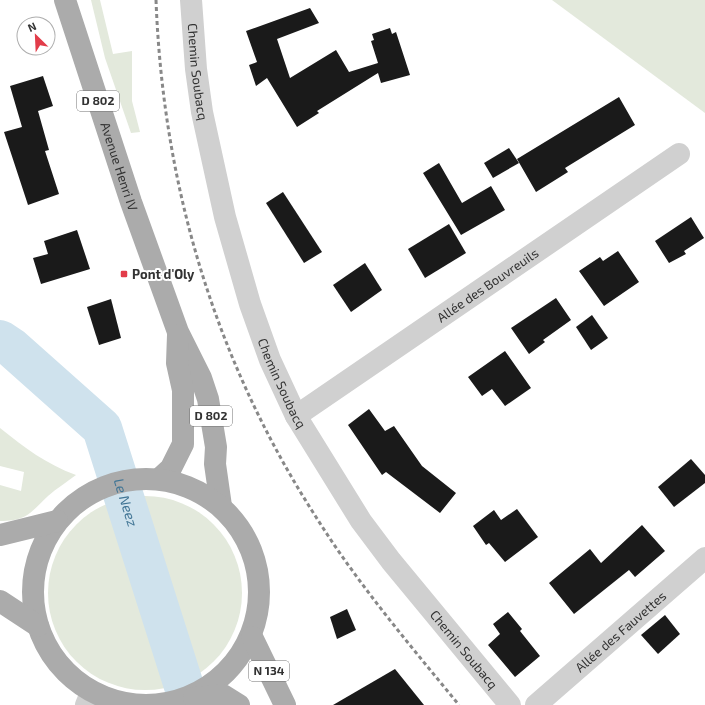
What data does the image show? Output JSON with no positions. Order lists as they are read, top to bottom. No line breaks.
{"streets":{"main road":["D 802","Avenue Henri IV","N 134"],"street":["Chemin Soubacq","Allée des Bouvreuils","Allée des Fauvettes"]},"crossings":[["Chemin Soubacq","Allée des Bouvreuils"]],"water":["Le Neez"],"places":{"transit":["Pont d'Oly"]},"north":"top left"}
